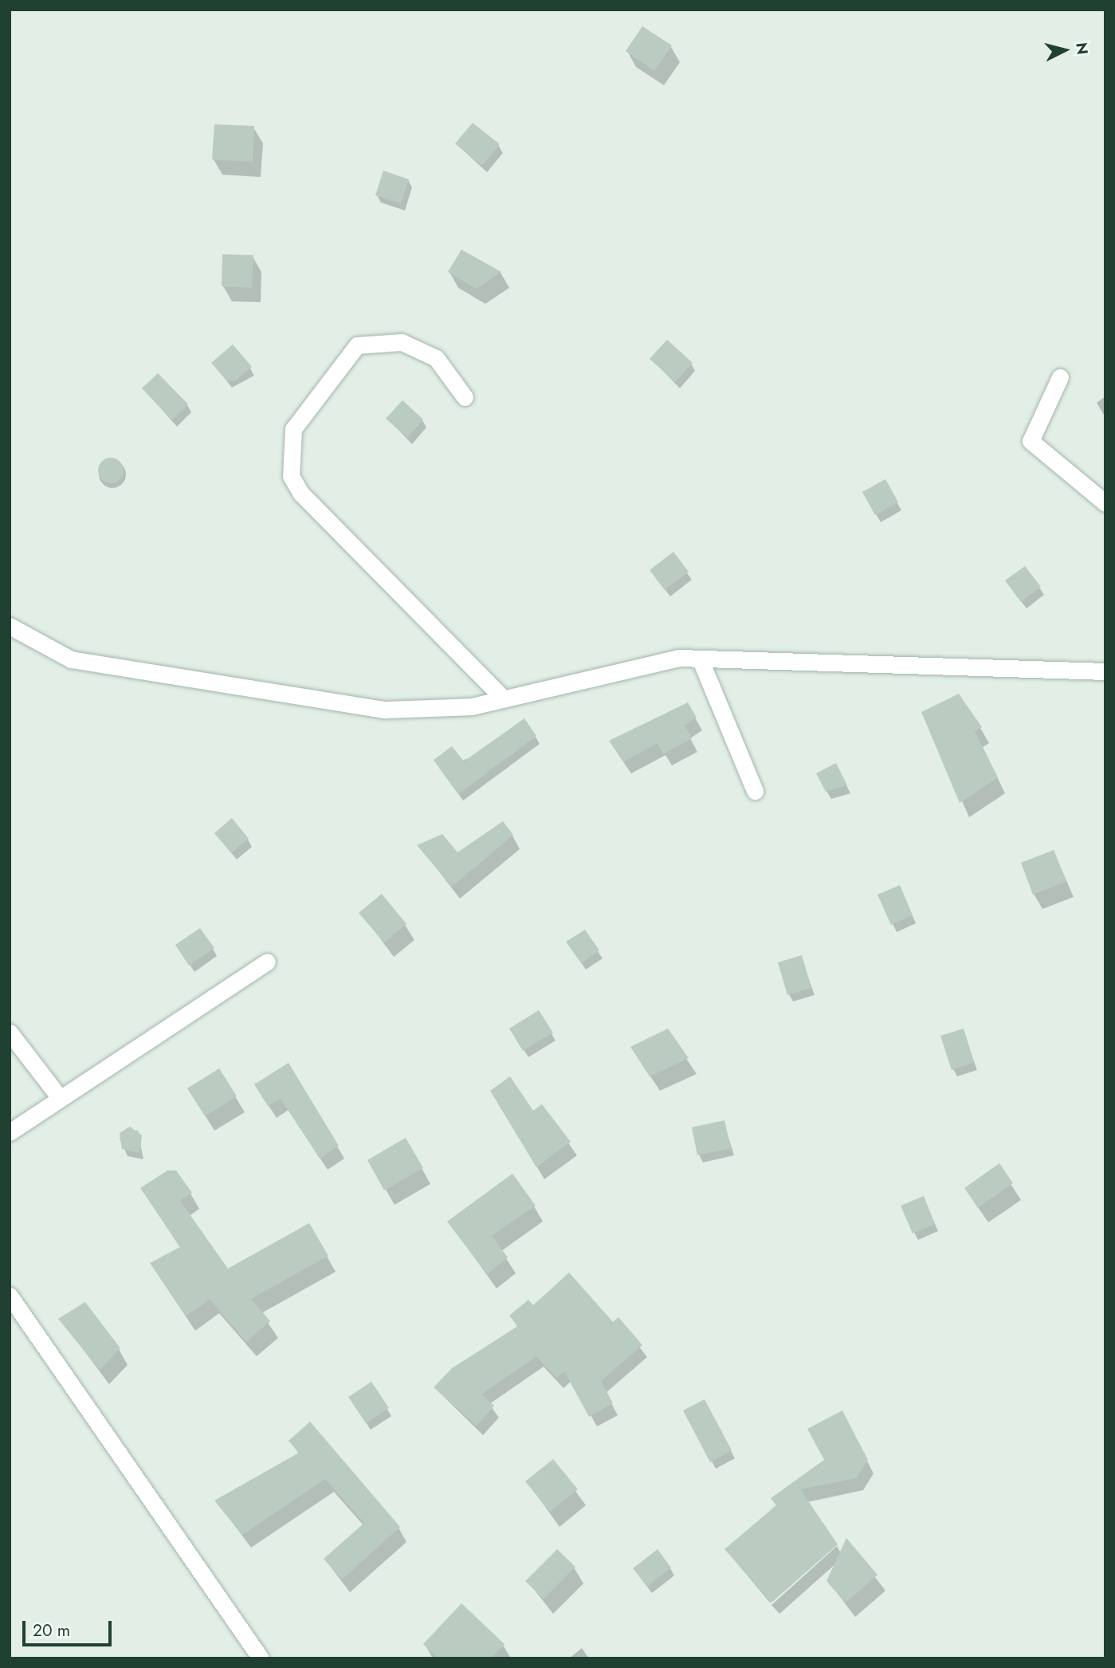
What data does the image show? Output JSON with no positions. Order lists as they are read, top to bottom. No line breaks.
{"scale_bar":"20 m","north":"right"}
